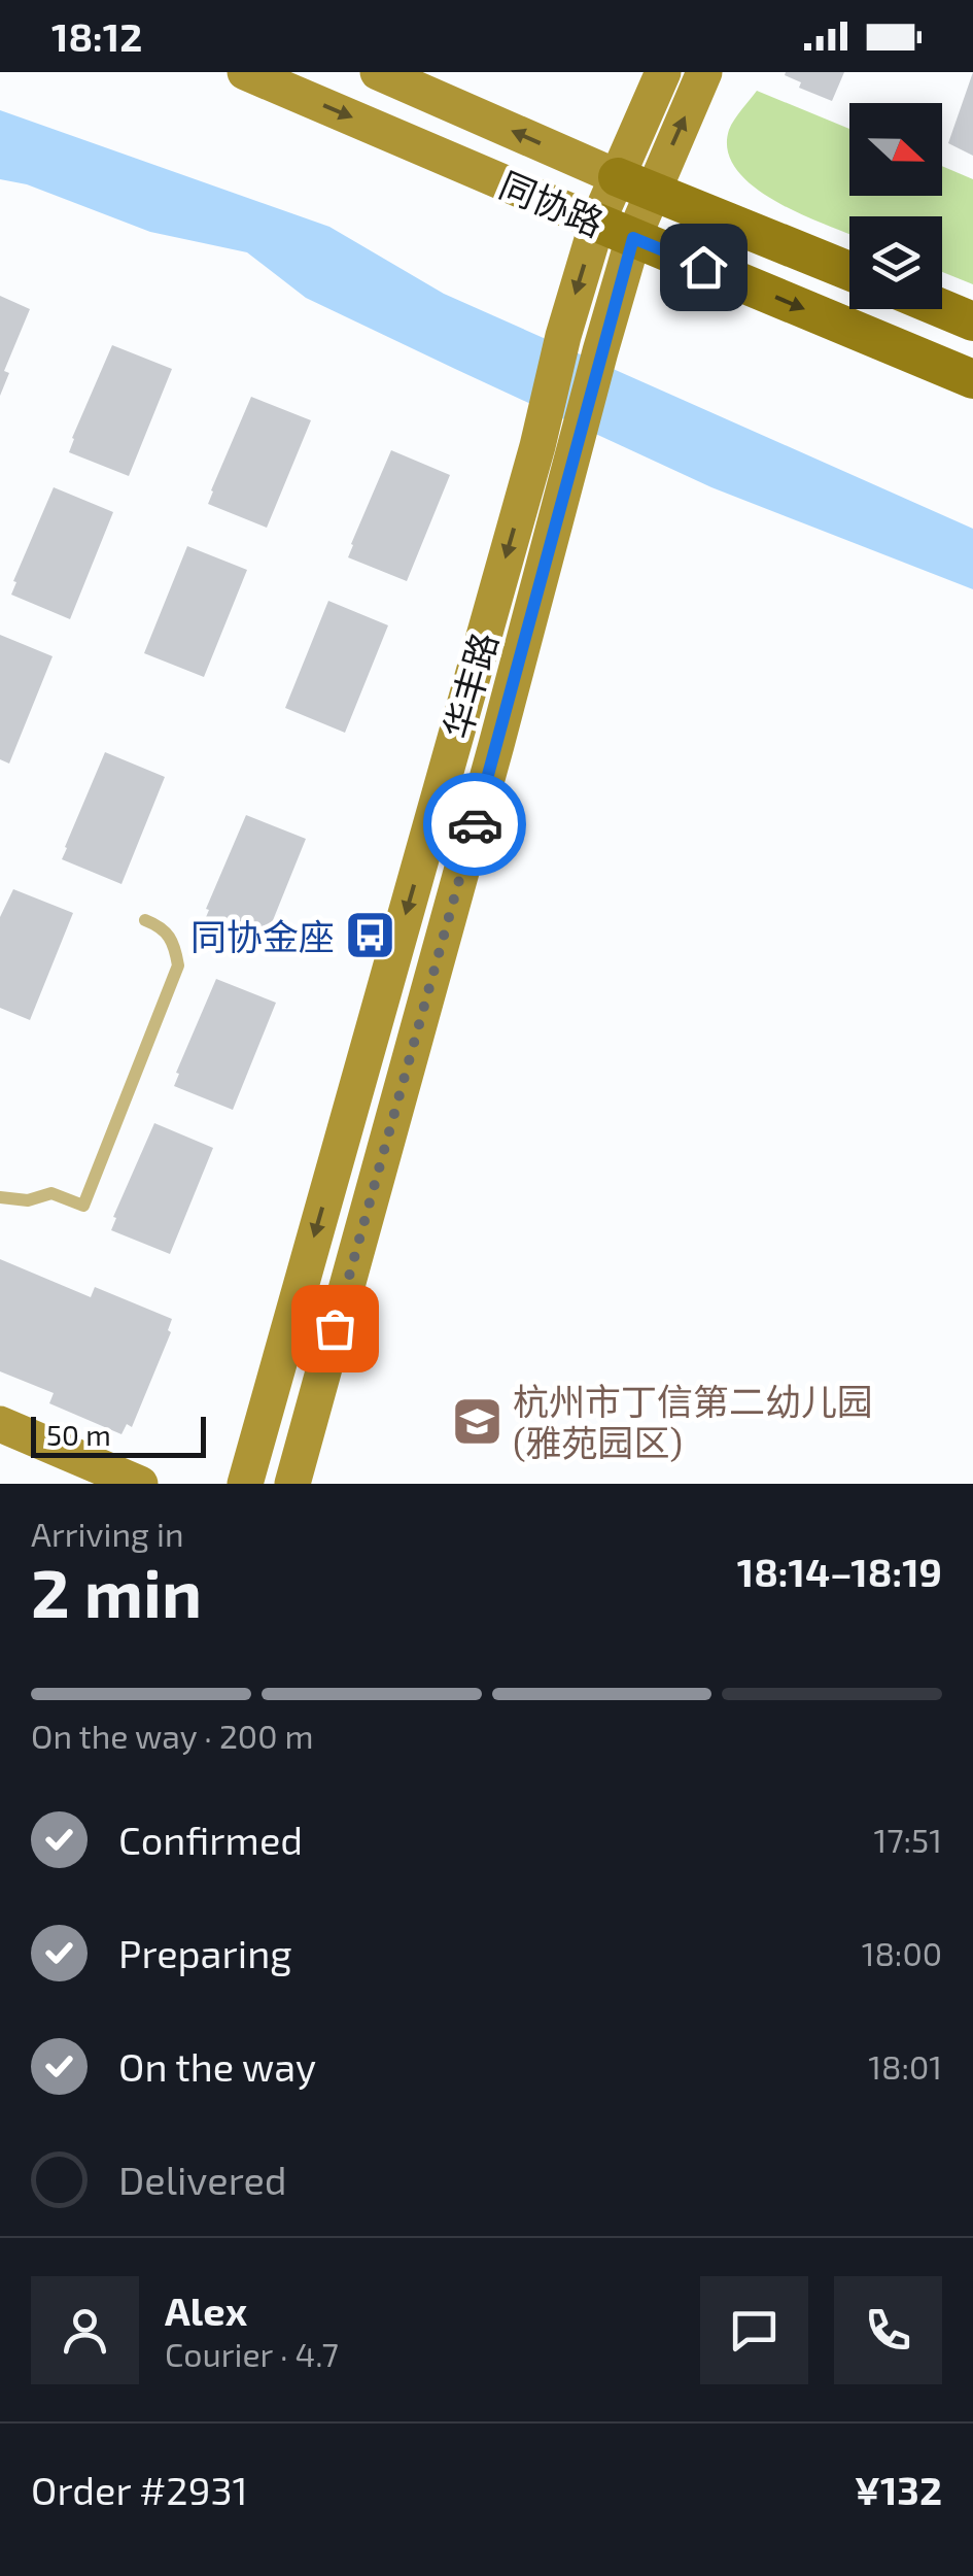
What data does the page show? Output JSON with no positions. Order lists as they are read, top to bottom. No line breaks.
{"streets":{"main road":["同协路","华丰路"]},"crossings":[["同协路","华丰路"]],"places":{"bus stop":["同协金座"],"school or university":["杭州市丁信第二幼儿园 (雅苑园区)"]},"scale_bar":"50 m","north":"right","page":{"status":"18:12","scale":"50 m","heading":["2 min","Arriving in","18:14–18:19"],"panel":["Alex","Courier · 4.7","Order #2931","¥132"],"bar":"On the way · 200 m","list":[["Confirmed","17:51"],["Preparing","18:00"],["On the way","18:01"],"Delivered"]}}
